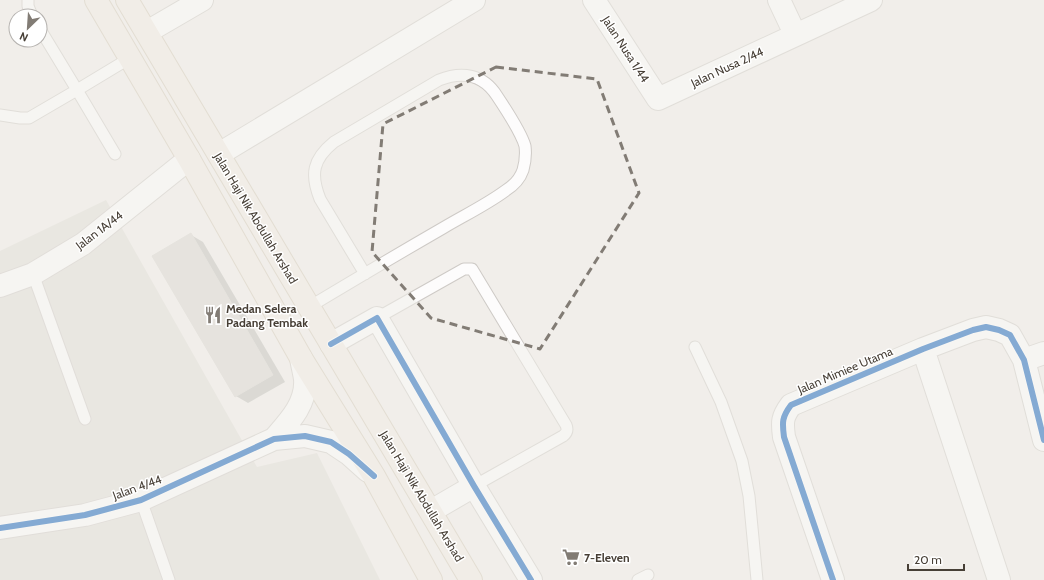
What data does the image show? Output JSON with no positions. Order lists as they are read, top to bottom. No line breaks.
{"streets":{"main road":["Jalan Haji Nik Abdullah Arshad"],"street":["Jalan Nusa 1/44","Jalan Nusa 2/44","Jalan 1A/44","Jalan Mimiee Utama","Jalan 4/44"]},"crossings":[["Jalan Nusa 1/44","Jalan Nusa 2/44"]],"places":{"restaurant":["Medan Selera Padang Tembak"],"supermarket":["7-Eleven"]},"scale_bar":"20 m","north":"bottom left"}
